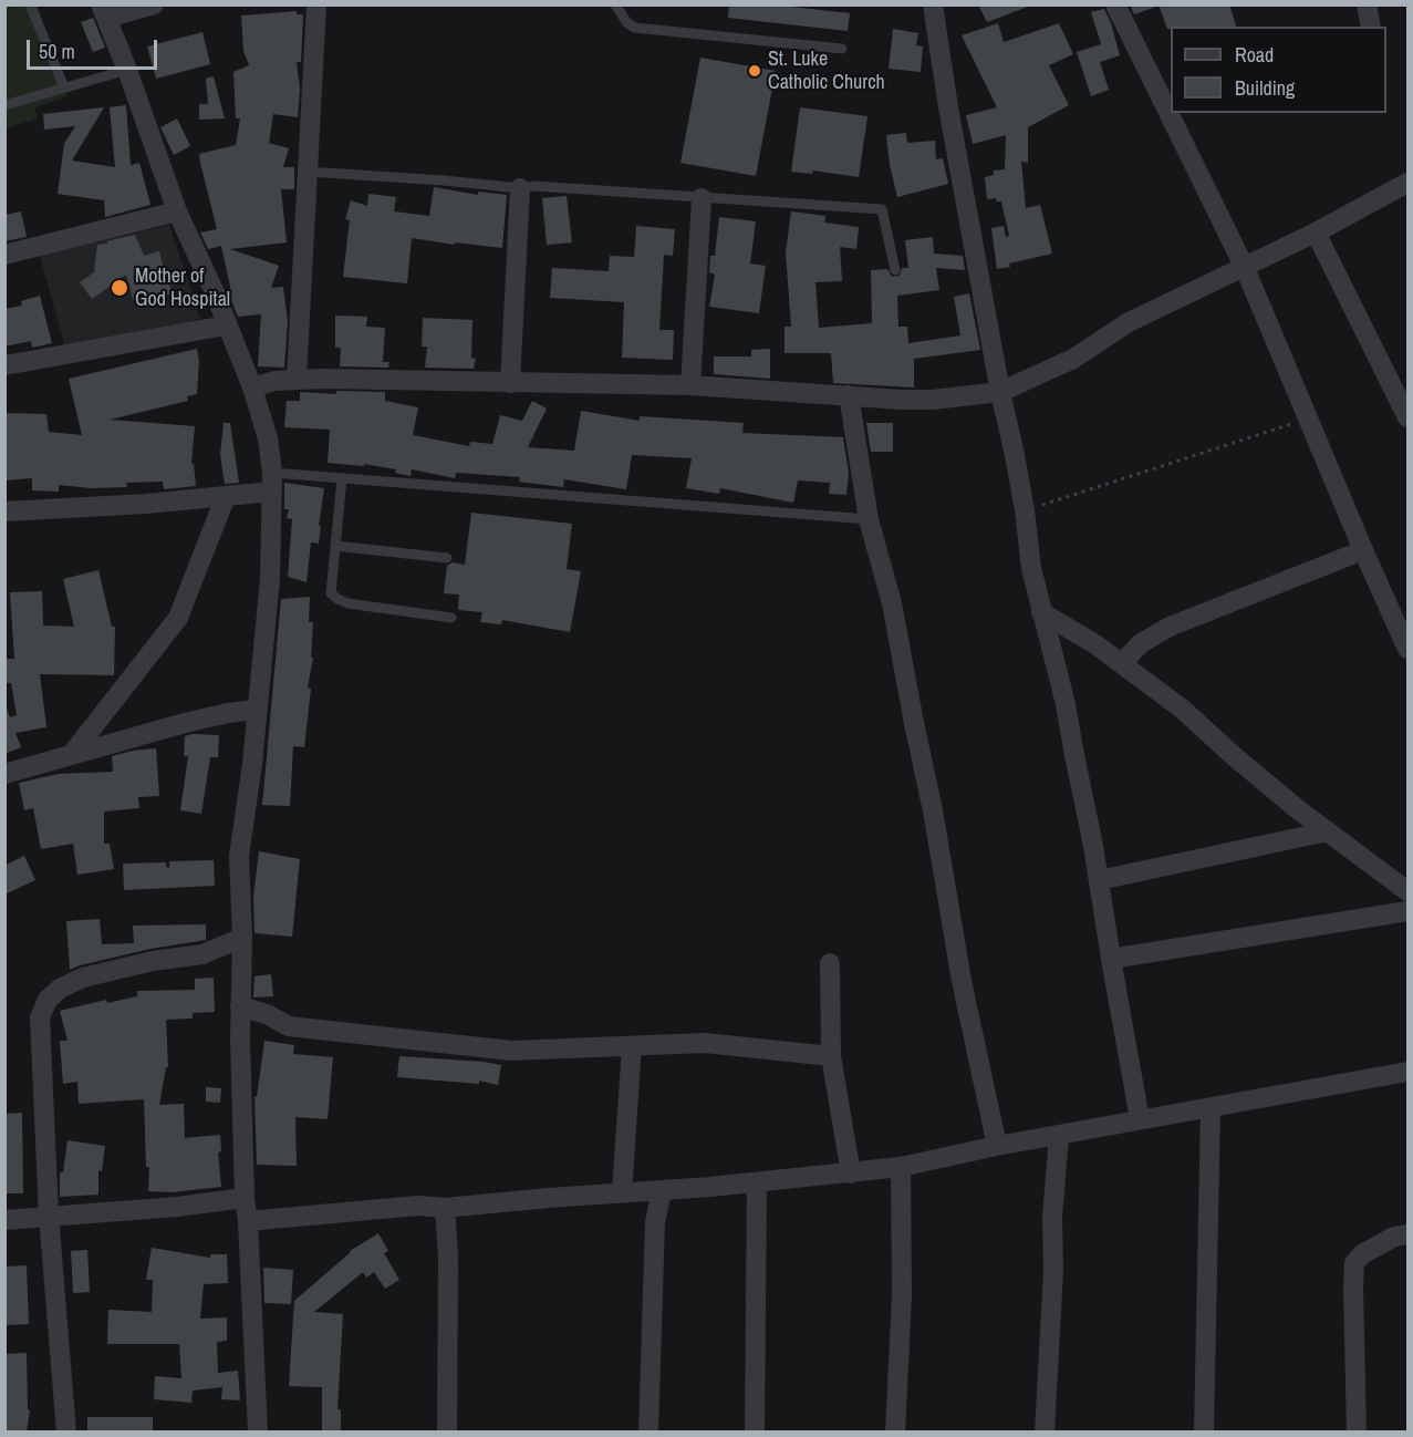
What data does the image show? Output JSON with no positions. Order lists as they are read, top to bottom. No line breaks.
{"places":["St. Luke Catholic Church","Mother of God Hospital"],"legend":["Road","Building"],"scale_bar":"50 m"}
